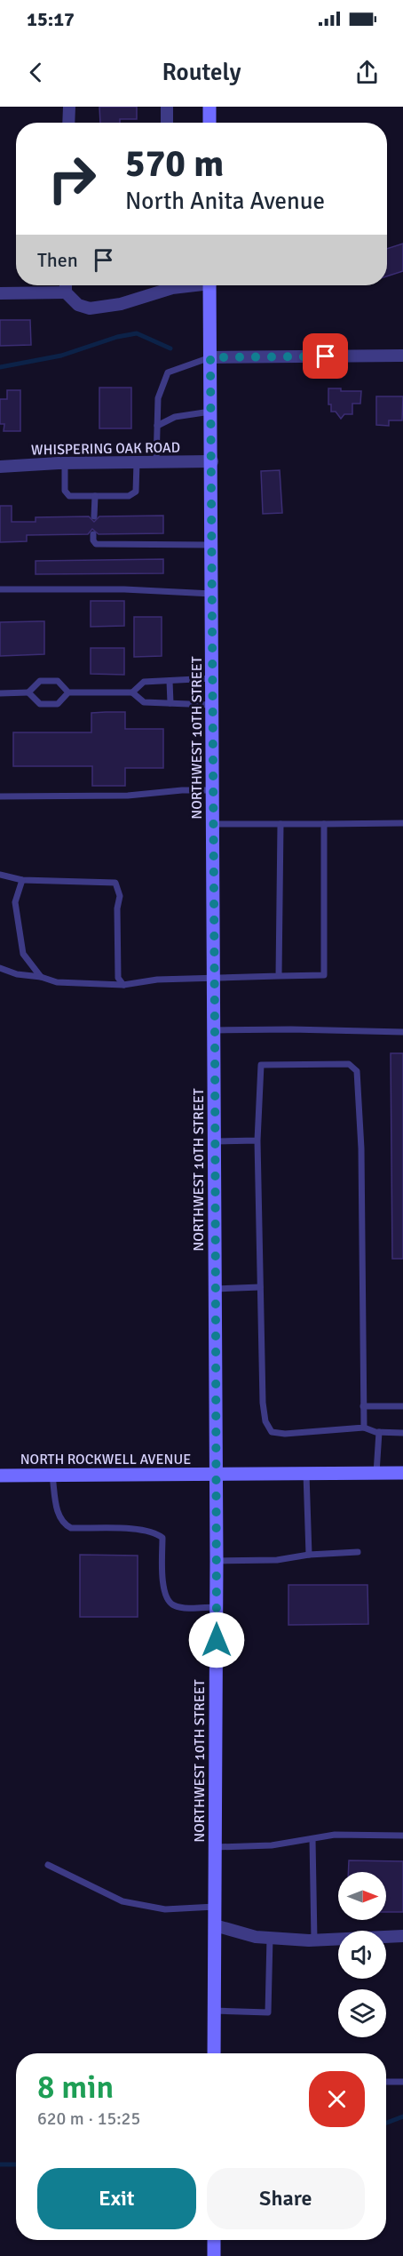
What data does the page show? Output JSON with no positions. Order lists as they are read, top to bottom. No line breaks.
{"streets":{"main road":["NORTHWEST 10TH STREET","NORTH ROCKWELL AVENUE"],"street":["WHISPERING OAK ROAD"]},"crossings":[["WHISPERING OAK ROAD","NORTHWEST 10TH STREET"],["NORTHWEST 10TH STREET","NORTH ROCKWELL AVENUE"]],"north":"right","page":{"status":"15:17","header":"Routely","turn":["570 m","North Anita Avenue"],"then":"Then","heading":["8 min","620 m · 15:25"],"buttons":["Exit","Share"]}}
